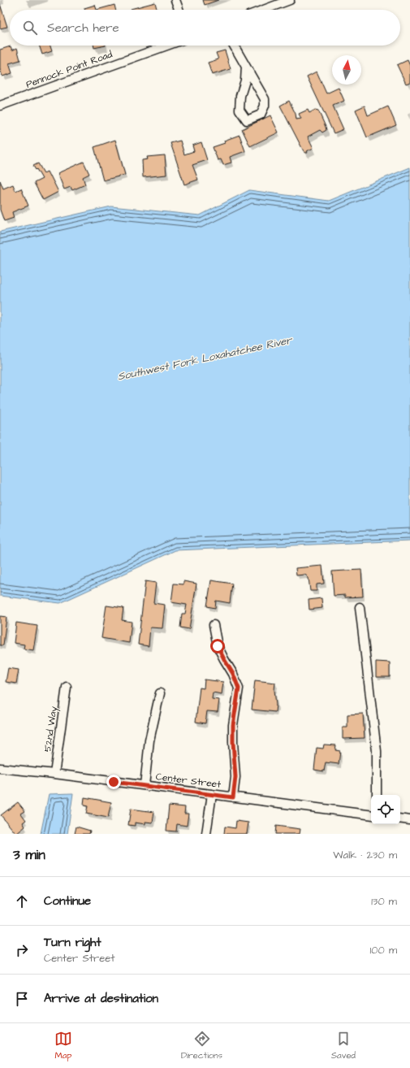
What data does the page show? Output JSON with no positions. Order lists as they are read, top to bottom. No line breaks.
{"streets":{"street":["Pennock Point Road","52nd Way","Center Street"]},"crossings":[["52nd Way","Center Street"]],"water":["Southwest Fork Loxahatchee River"],"north":"top","page":{"search":"Search here","heading":["3 min","Walk · 230 m"],"list":[["Continue","130 m"],["Turn right","Center Street","100 m"],"Arrive at destination"],"nav":["Map","Directions","Saved"]}}
